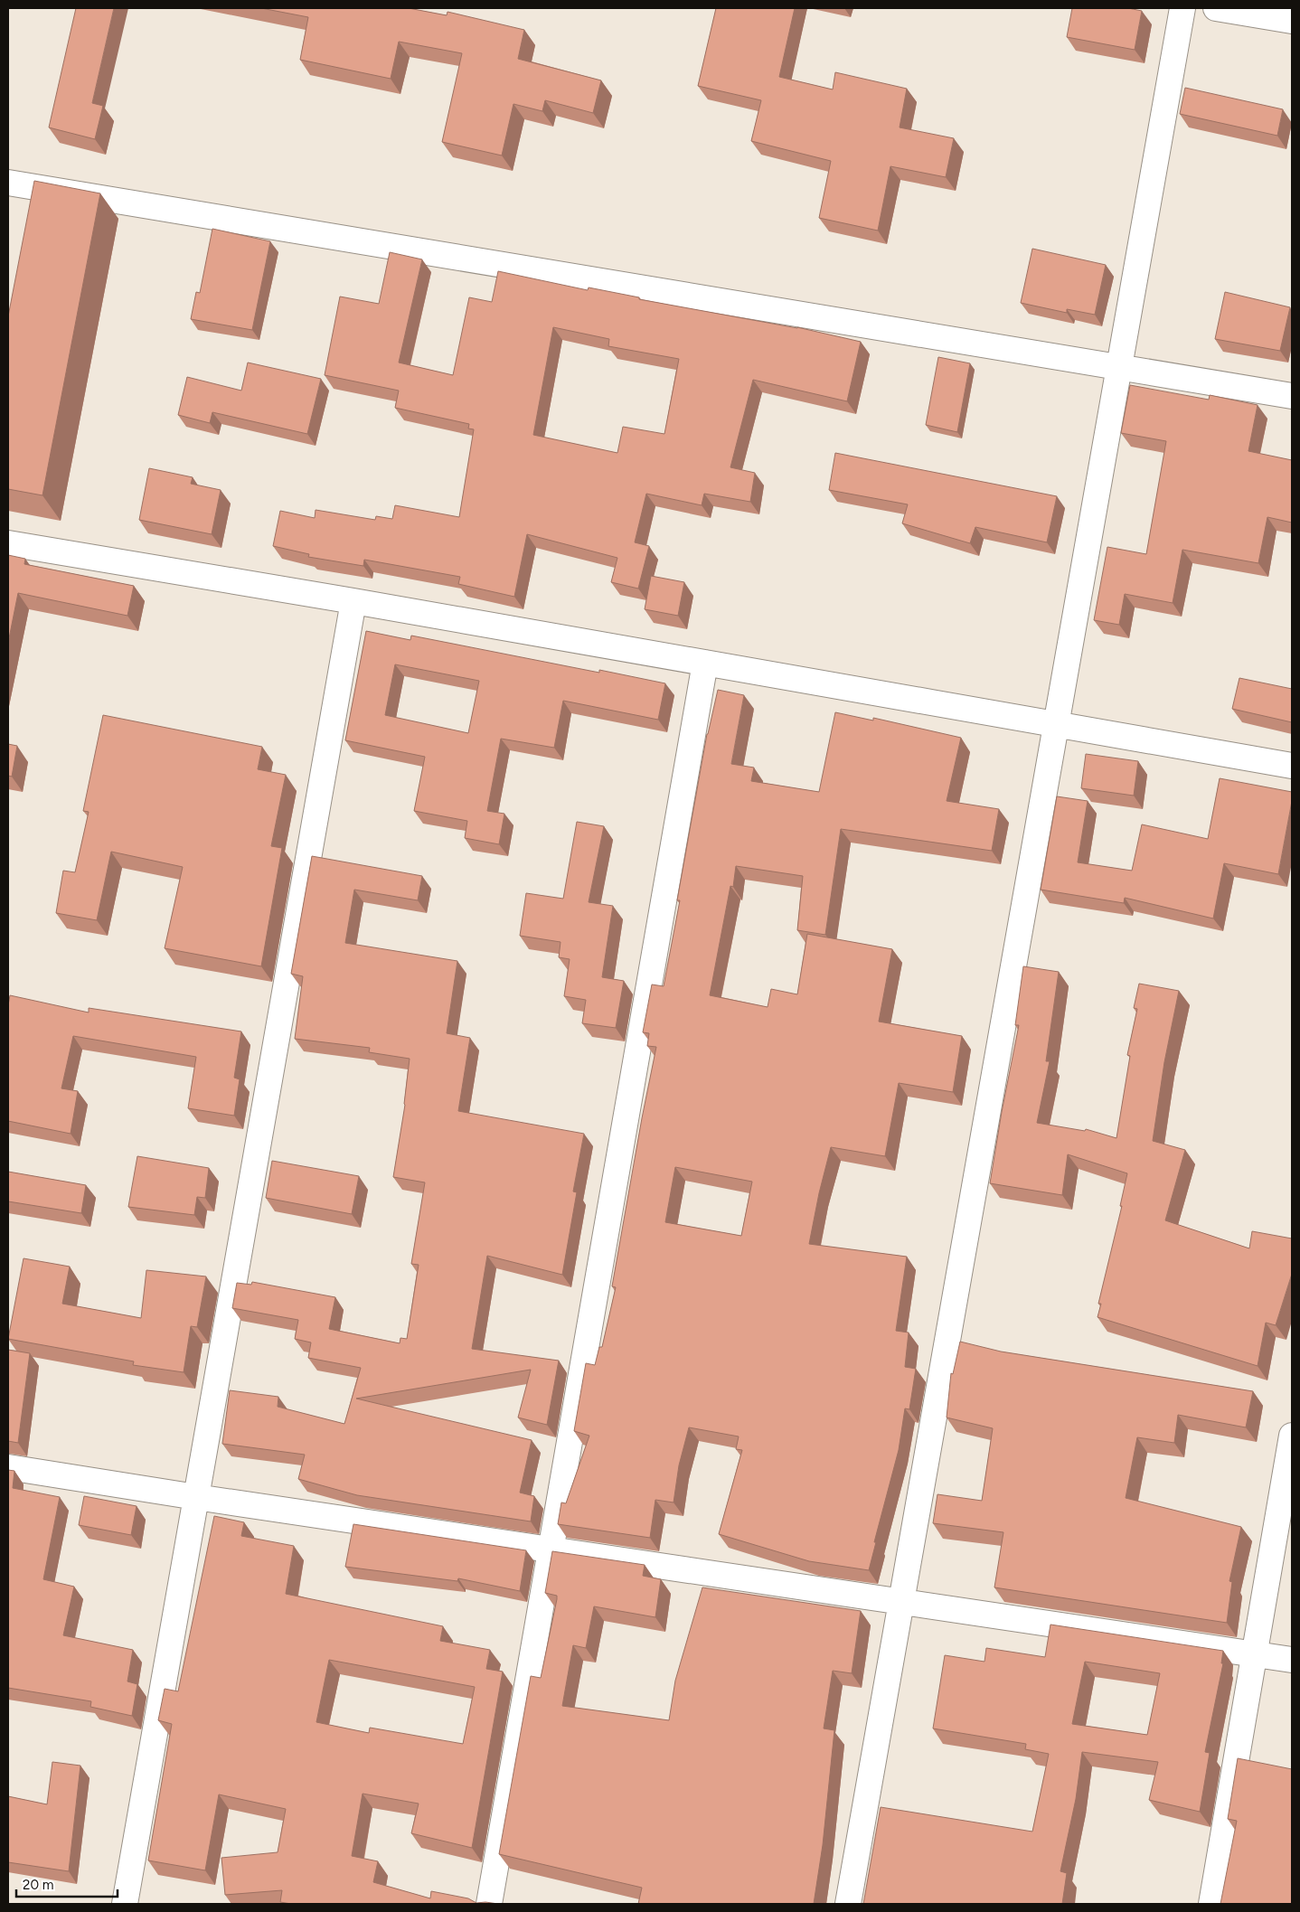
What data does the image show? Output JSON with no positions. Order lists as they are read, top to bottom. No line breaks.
{"scale_bar":"20 m"}
